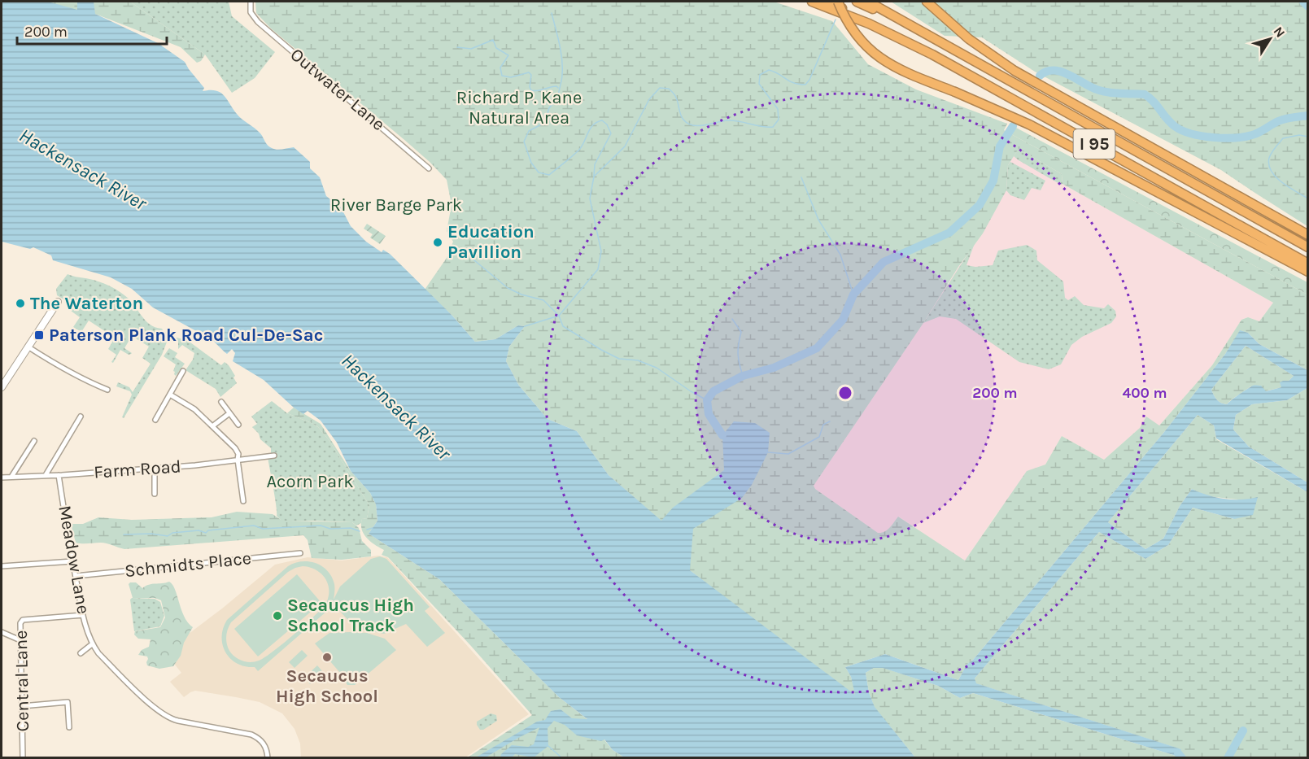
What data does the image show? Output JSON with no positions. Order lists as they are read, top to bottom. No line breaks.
{"streets":{"highway":["I 95"],"street":["Outwater Lane","Farm Road","Meadow Lane","Schmidts Place","Central Lane"]},"crossings":[["Farm Road","Meadow Lane"],["Meadow Lane","Schmidts Place"],["Meadow Lane","Central Lane"]],"water":["Hackensack River"],"parks":["Richard P. Kane Natural Area","River Barge Park","Acorn Park"],"places":{"other":["Education Pavillion","The Waterton","Secaucus High School Track","Secaucus High School"],"transit":["Paterson Plank Road Cul-De-Sac"]},"scale_bar":"200 m","north":"top right","rings":["200 m","400 m"]}
